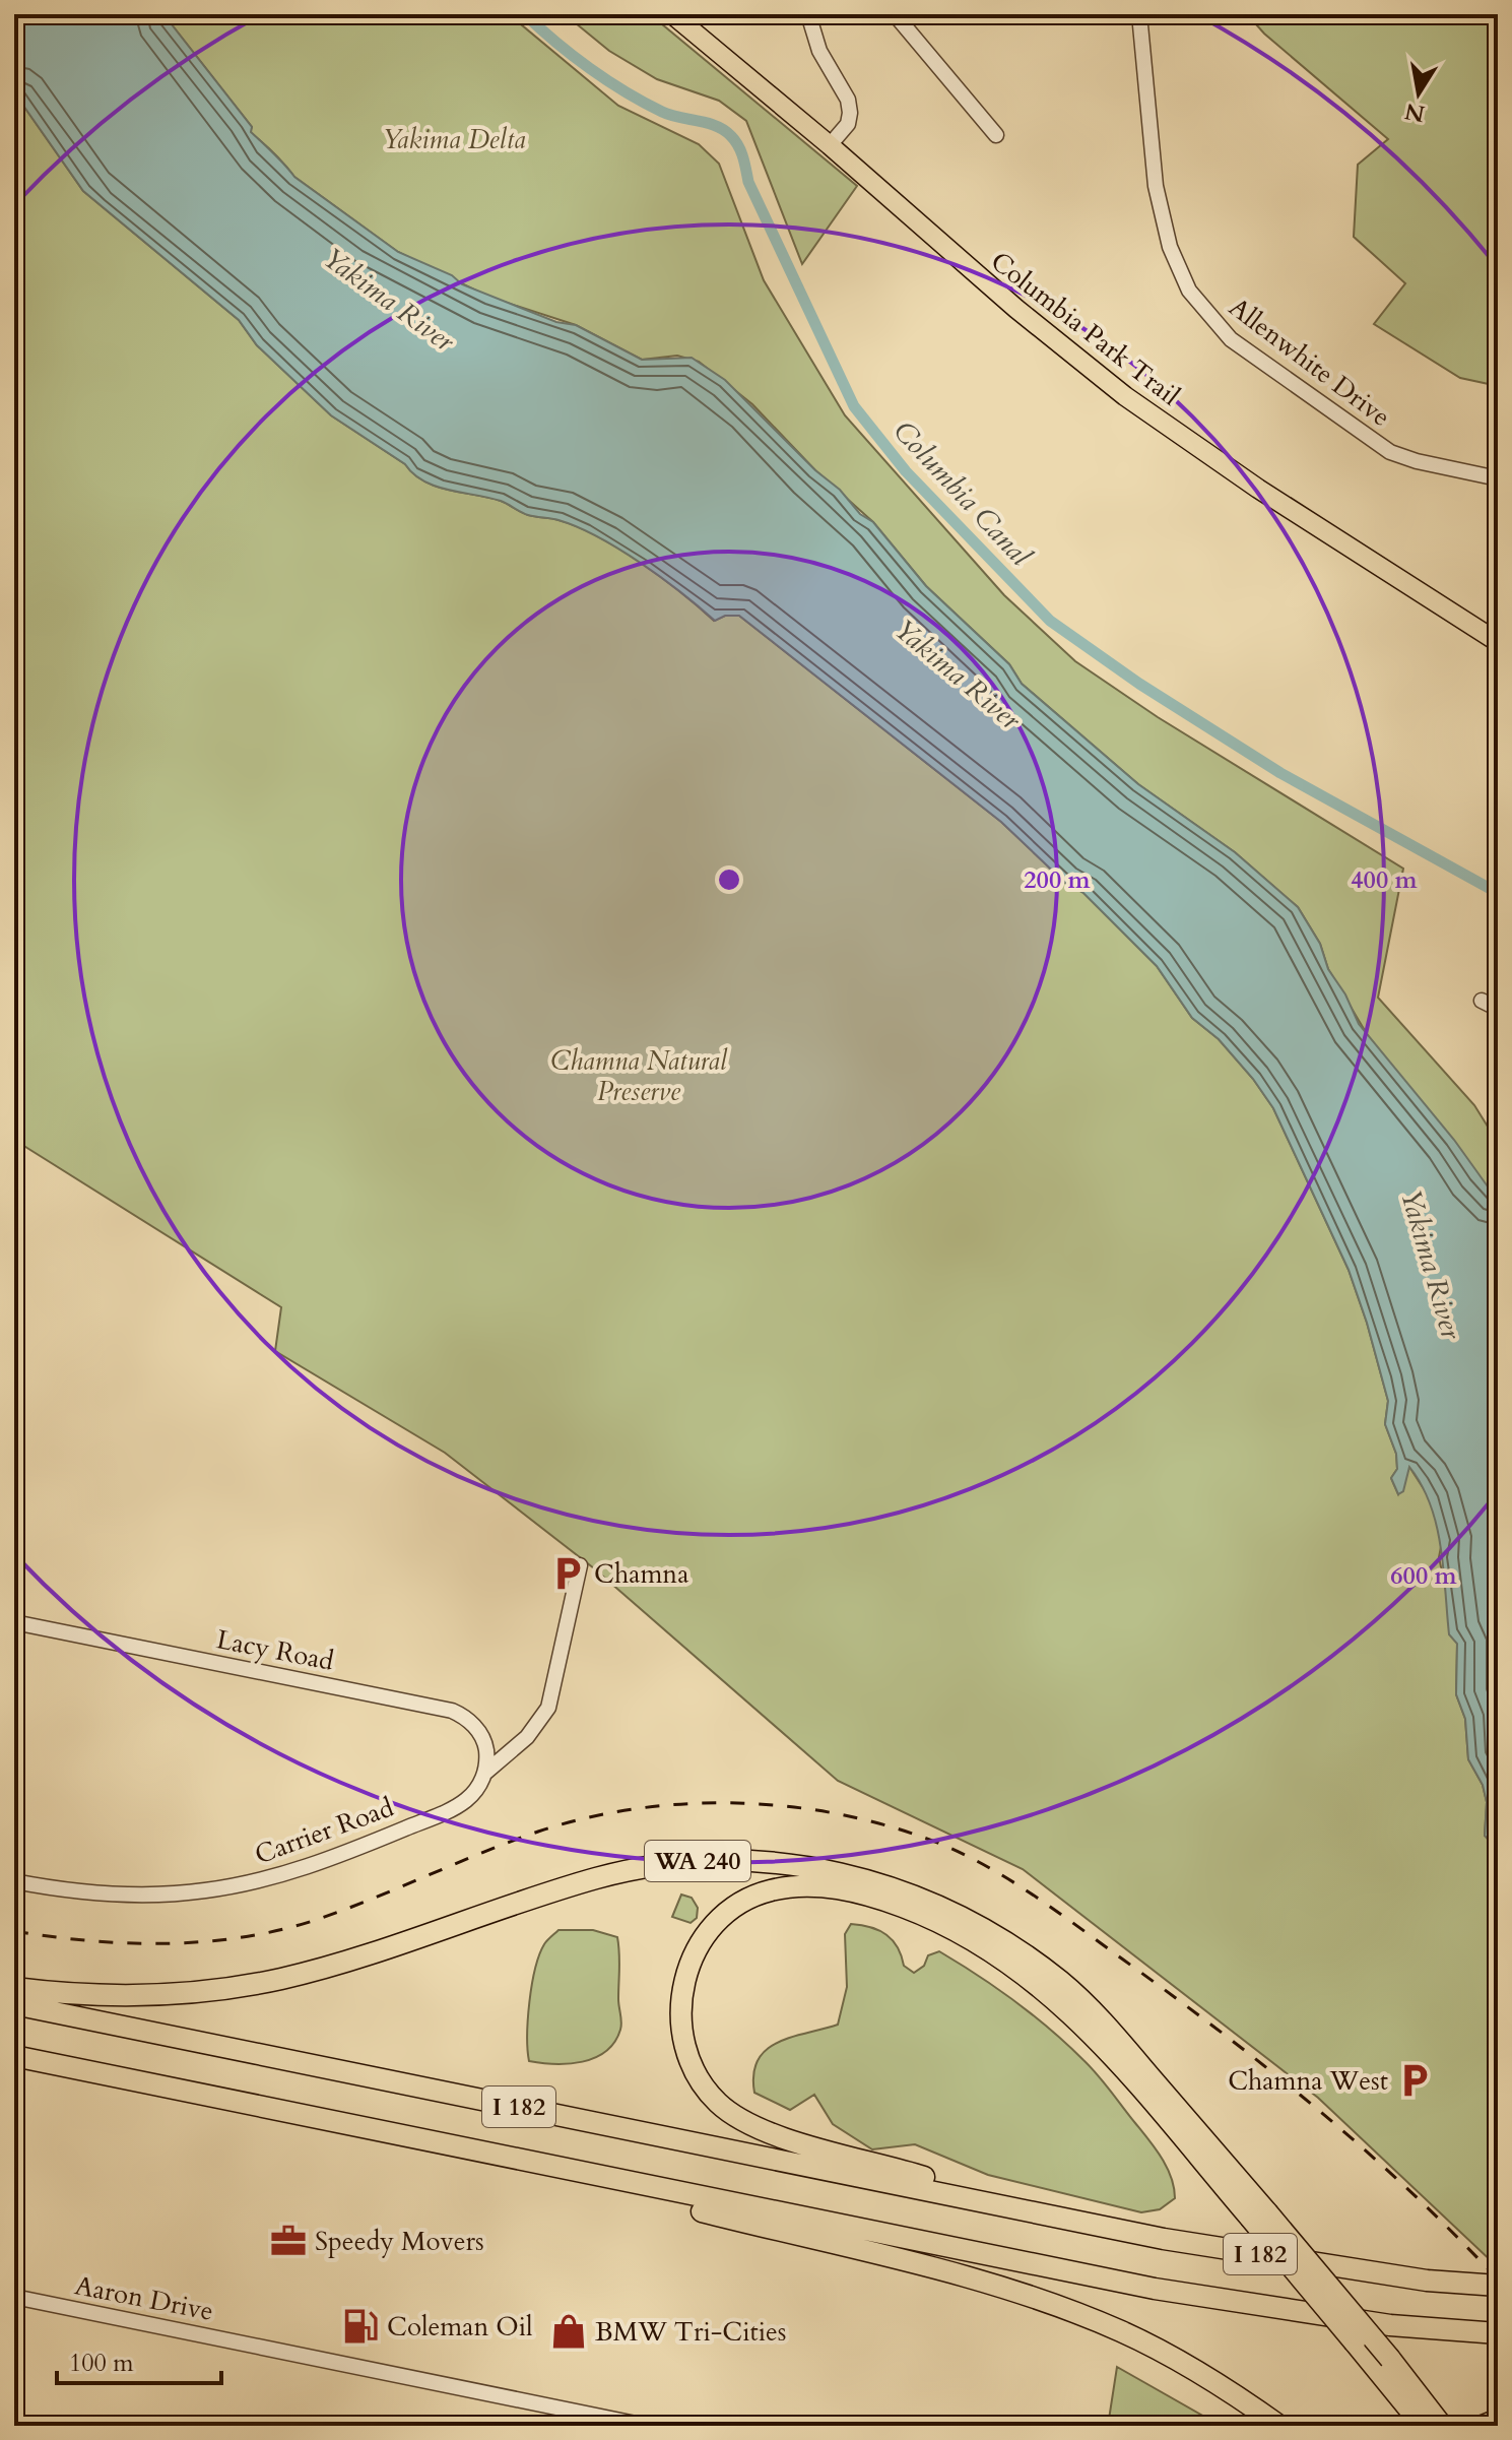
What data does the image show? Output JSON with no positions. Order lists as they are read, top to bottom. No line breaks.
{"streets":{"highway":["WA 240","I 182"],"main road":["Columbia Park Trail"],"street":["Allenwhite Drive","Lacy Road","Carrier Road","Aaron Drive"]},"crossings":[["Lacy Road","Carrier Road"]],"water":["Yakima River","Columbia Canal"],"parks":["Yakima Delta","Chamna Natural Preserve"],"places":{"parking":["Chamna","Chamna West"],"office":["Speedy Movers"],"fuel station":["Coleman Oil"],"shop":["BMW Tri-Cities"]},"scale_bar":"100 m","north":"bottom","rings":["200 m","400 m","600 m"]}
